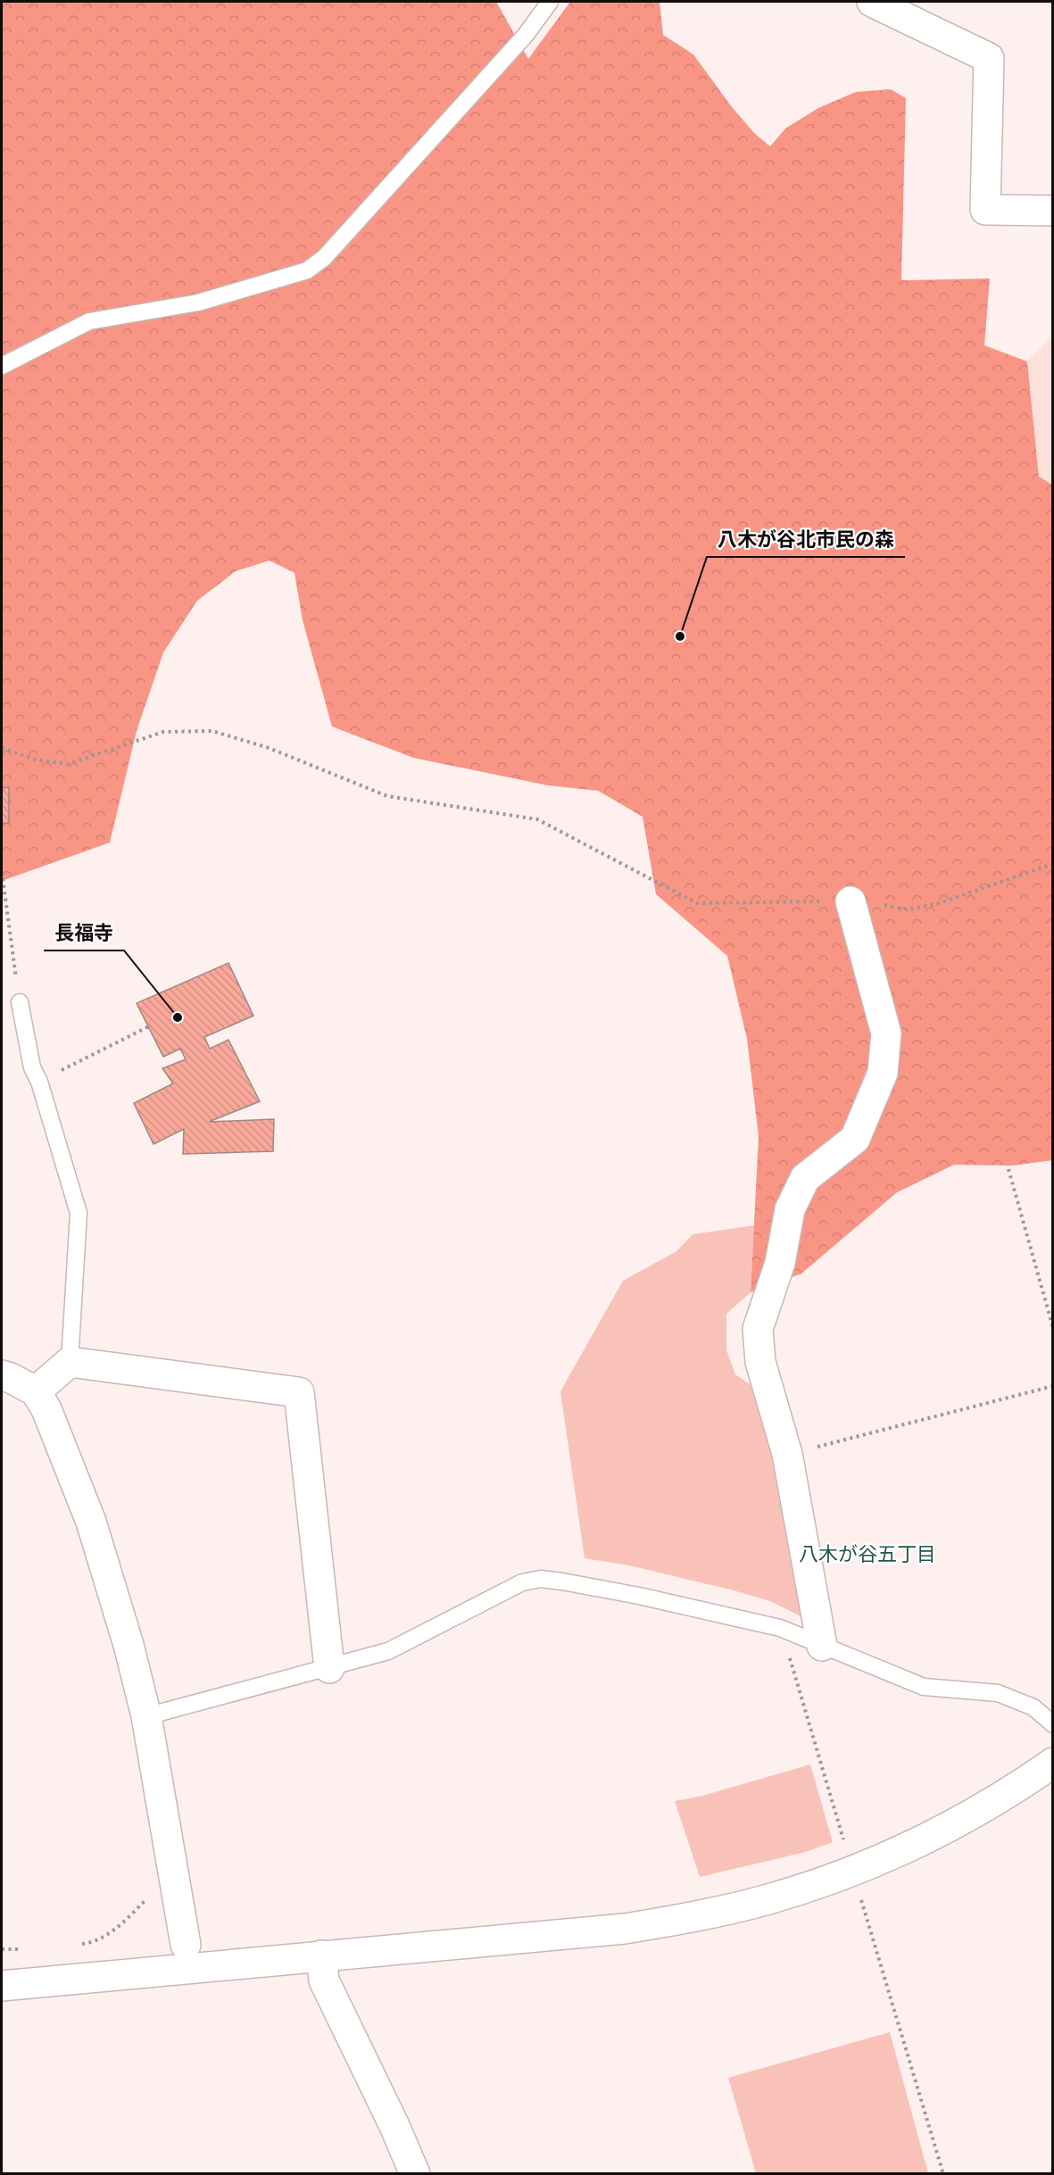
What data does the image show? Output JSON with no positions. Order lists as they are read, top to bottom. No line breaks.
{"districts":["八木が谷五丁目"],"places":["八木が谷北市民の森","長福寺"]}
